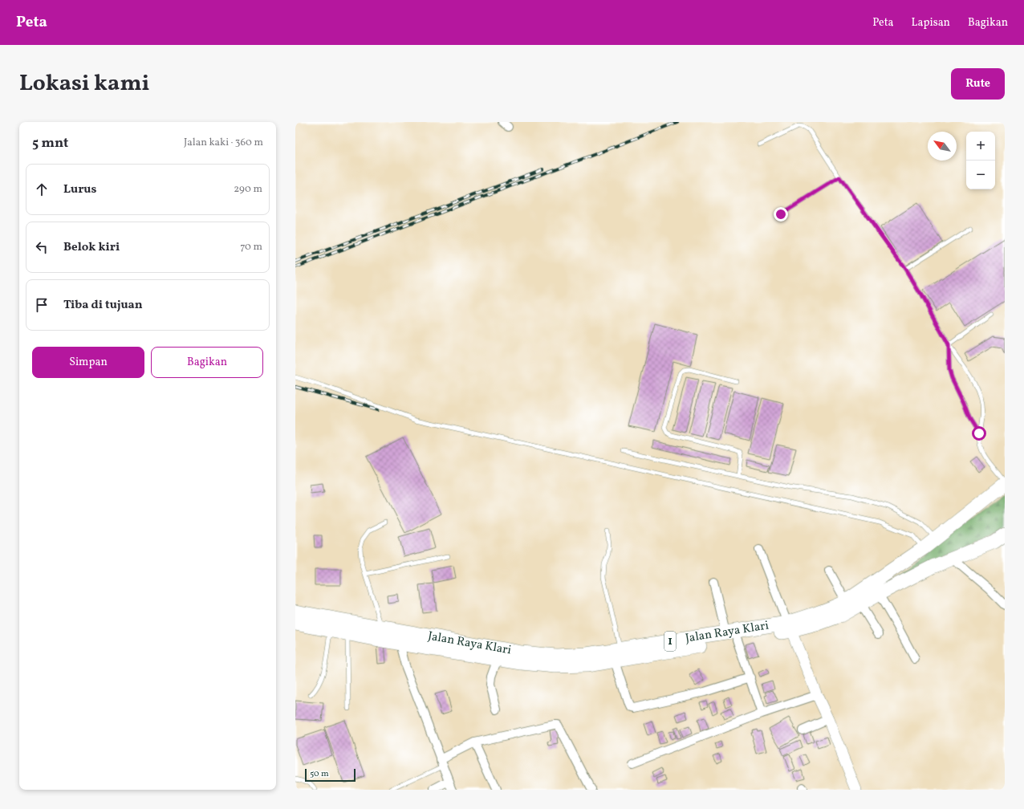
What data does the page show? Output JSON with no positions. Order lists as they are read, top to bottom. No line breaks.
{"streets":{"highway":["Jalan Raya Klari","1"]},"scale_bar":"50 m","north":"top left","page":{"header":"Peta","nav":["Peta","Lapisan","Bagikan"],"title":"Lokasi kami","buttons":["Rute",["Simpan","Bagikan"]],"heading":["5 mnt","Jalan kaki · 360 m"],"map_buttons":["+","−"],"list":[["Lurus","290 m"],["Belok kiri","70 m"],"Tiba di tujuan"],"scale":"50 m"}}
